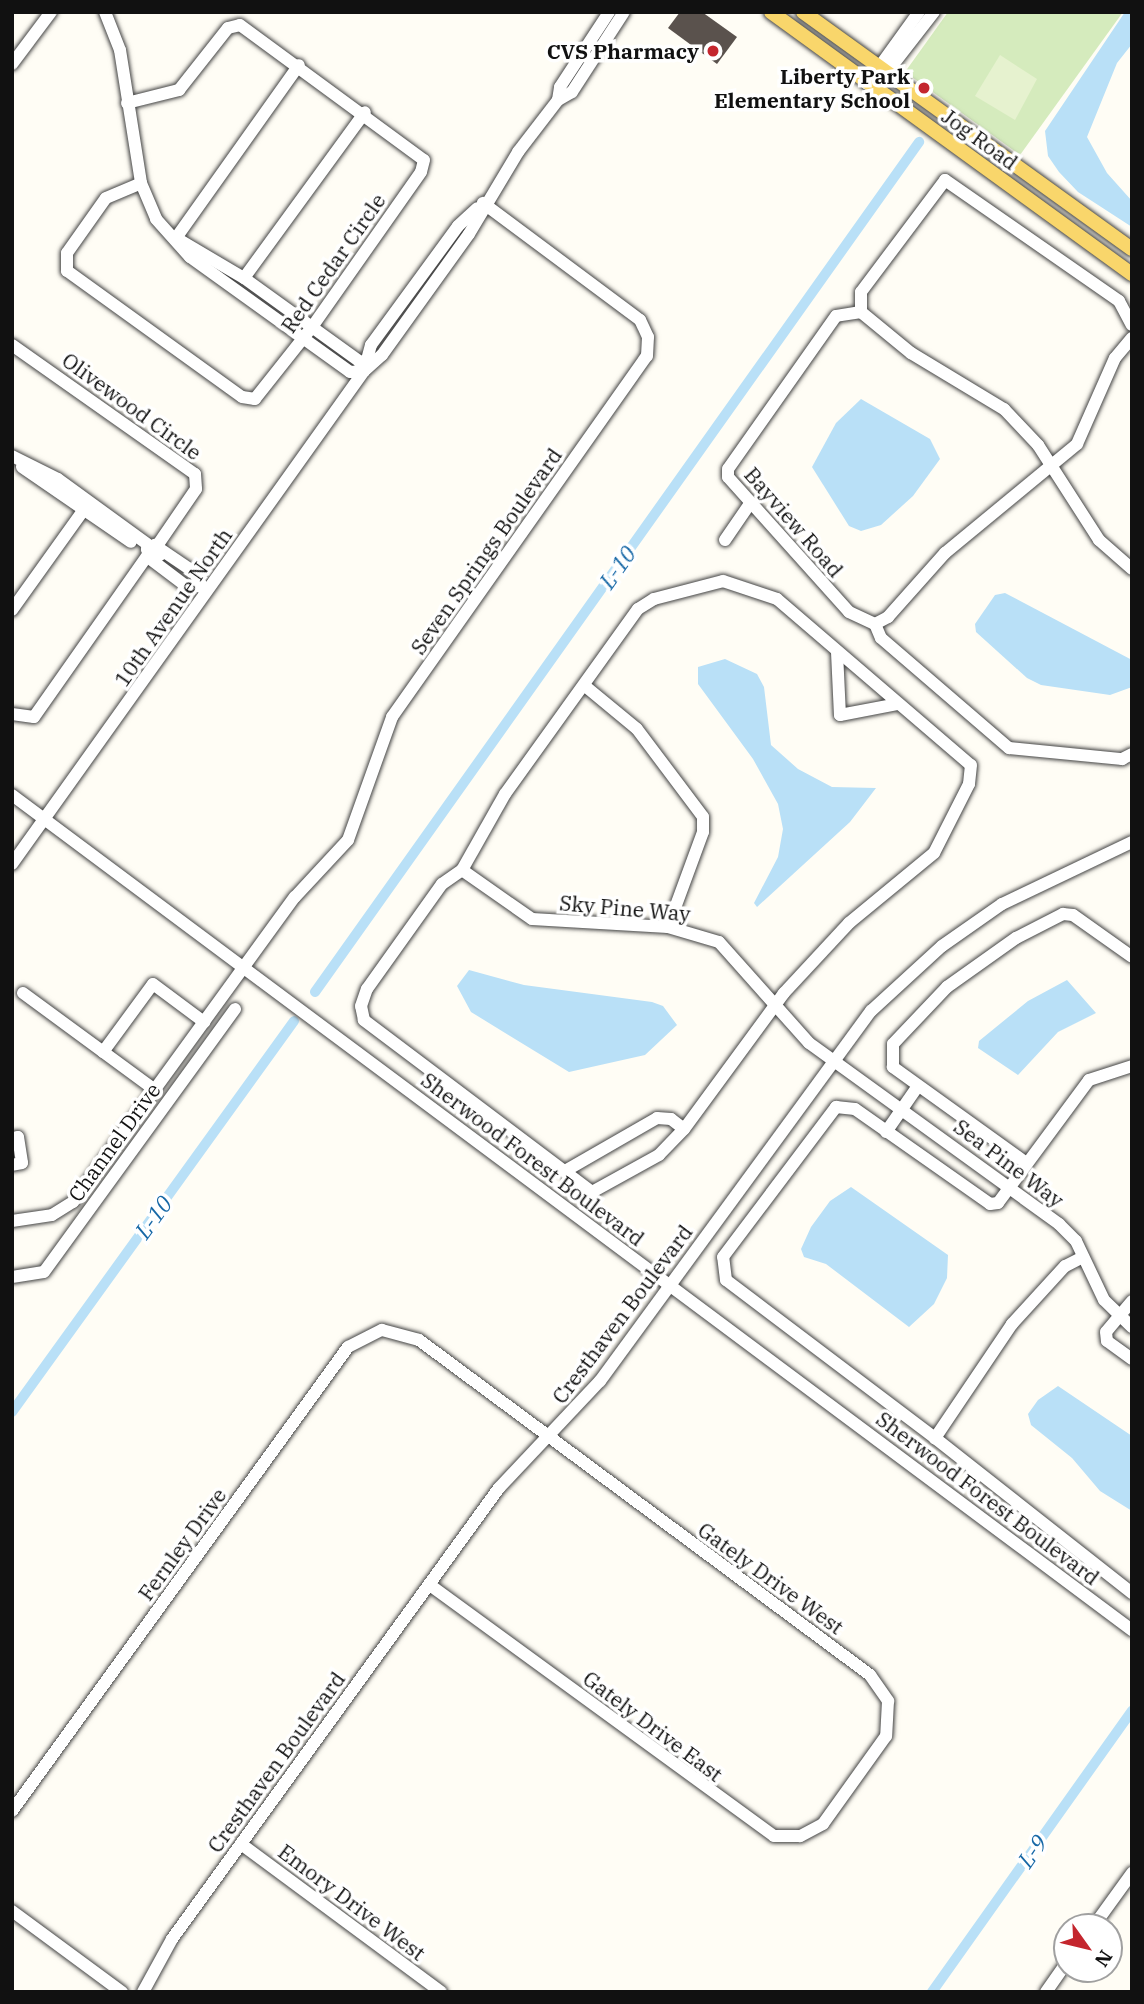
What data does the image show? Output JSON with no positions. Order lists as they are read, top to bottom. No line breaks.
{"streets":{"main road":["Jog Road"],"street":["Red Cedar Circle","Olivewood Circle","Bayview Road","Seven Springs Boulevard","10th Avenue North","Sky Pine Way","Channel Drive","Sherwood Forest Boulevard","Sea Pine Way","Cresthaven Boulevard","Fernley Drive","Gately Drive West","Gately Drive East","Emory Drive West"]},"crossings":[["Seven Springs Boulevard","10th Avenue North"],["Seven Springs Boulevard","Sherwood Forest Boulevard"],["10th Avenue North","Sherwood Forest Boulevard"],["Sky Pine Way","Sea Pine Way"],["Sky Pine Way","Cresthaven Boulevard"],["Sherwood Forest Boulevard","Cresthaven Boulevard"],["Sea Pine Way","Cresthaven Boulevard"],["Cresthaven Boulevard","Gately Drive West"],["Cresthaven Boulevard","Gately Drive East"],["Cresthaven Boulevard","Emory Drive West"],["Fernley Drive","Gately Drive West"],["Gately Drive West","Gately Drive East"]],"water":["L-10","L-9"],"places":["CVS Pharmacy","Liberty Park Elementary School"],"north":"bottom right"}
